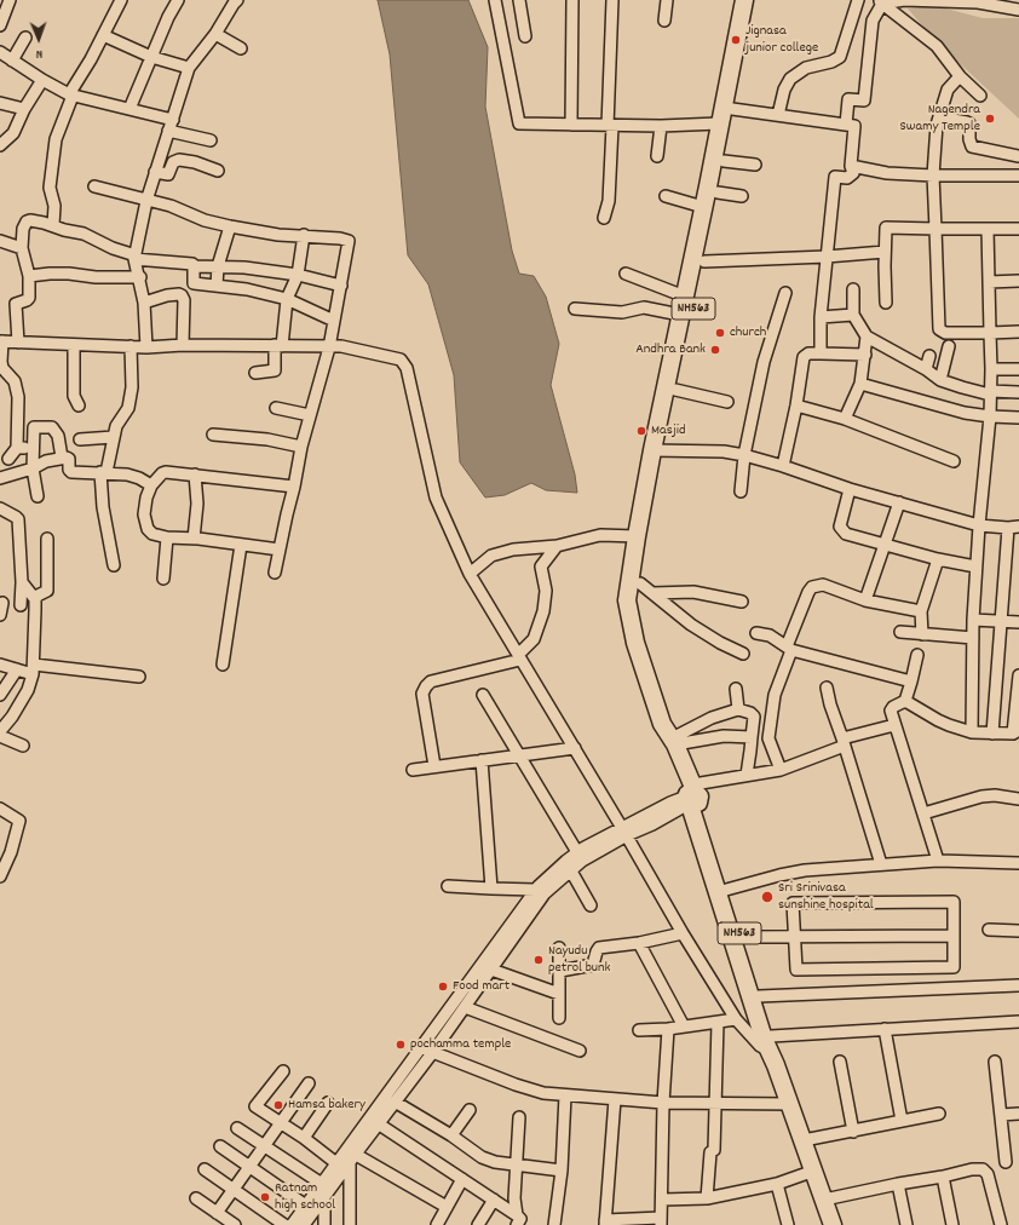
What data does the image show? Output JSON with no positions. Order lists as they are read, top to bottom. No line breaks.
{"streets":{"highway":["NH563"]},"places":["Jignasa junior college","Nagendra Swamy Temple","church","Andhra Bank","Masjid","Sri Srinivasa sunshine hospital","Nayudu petrol bunk","Food mart","pochamma temple","Hamsa bakery","Ratnam high school"],"north":"bottom"}
